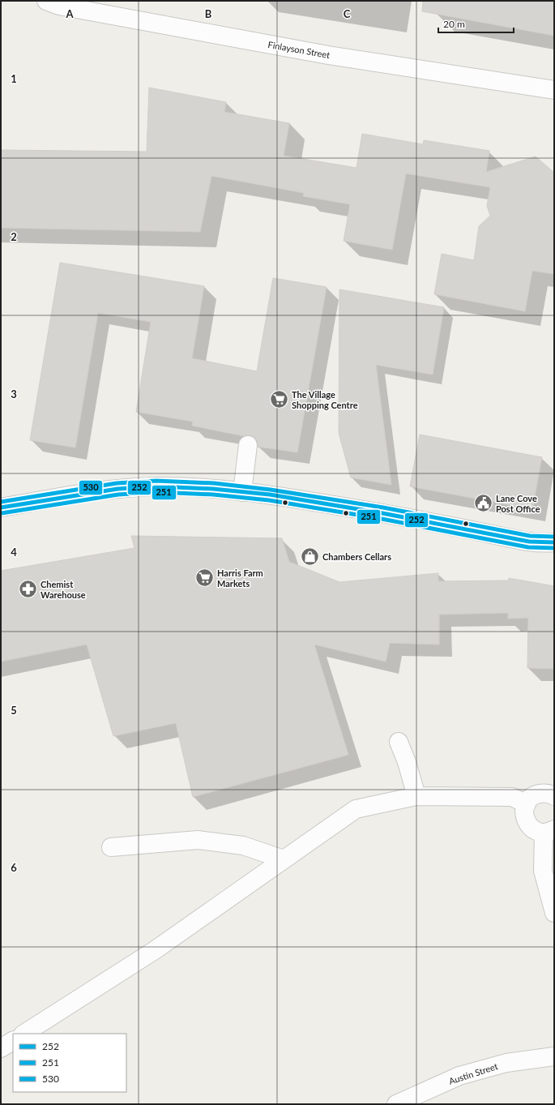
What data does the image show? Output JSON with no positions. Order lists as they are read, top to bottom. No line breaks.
{"streets":{"street":["Finlayson Street","Austin Street"]},"places":{"supermarket":["The Village Shopping Centre","Harris Farm Markets"],"public building":["Lane Cove Post Office"],"shop":["Chambers Cellars"],"pharmacy":["Chemist Warehouse"]},"lines":["transit line 530","transit line 252","transit line 251"],"legend":["252","251","530"],"scale_bar":"20 m","grid":{"columns":["A","B","C"],"rows":["1","2","3","4","5","6"]}}
